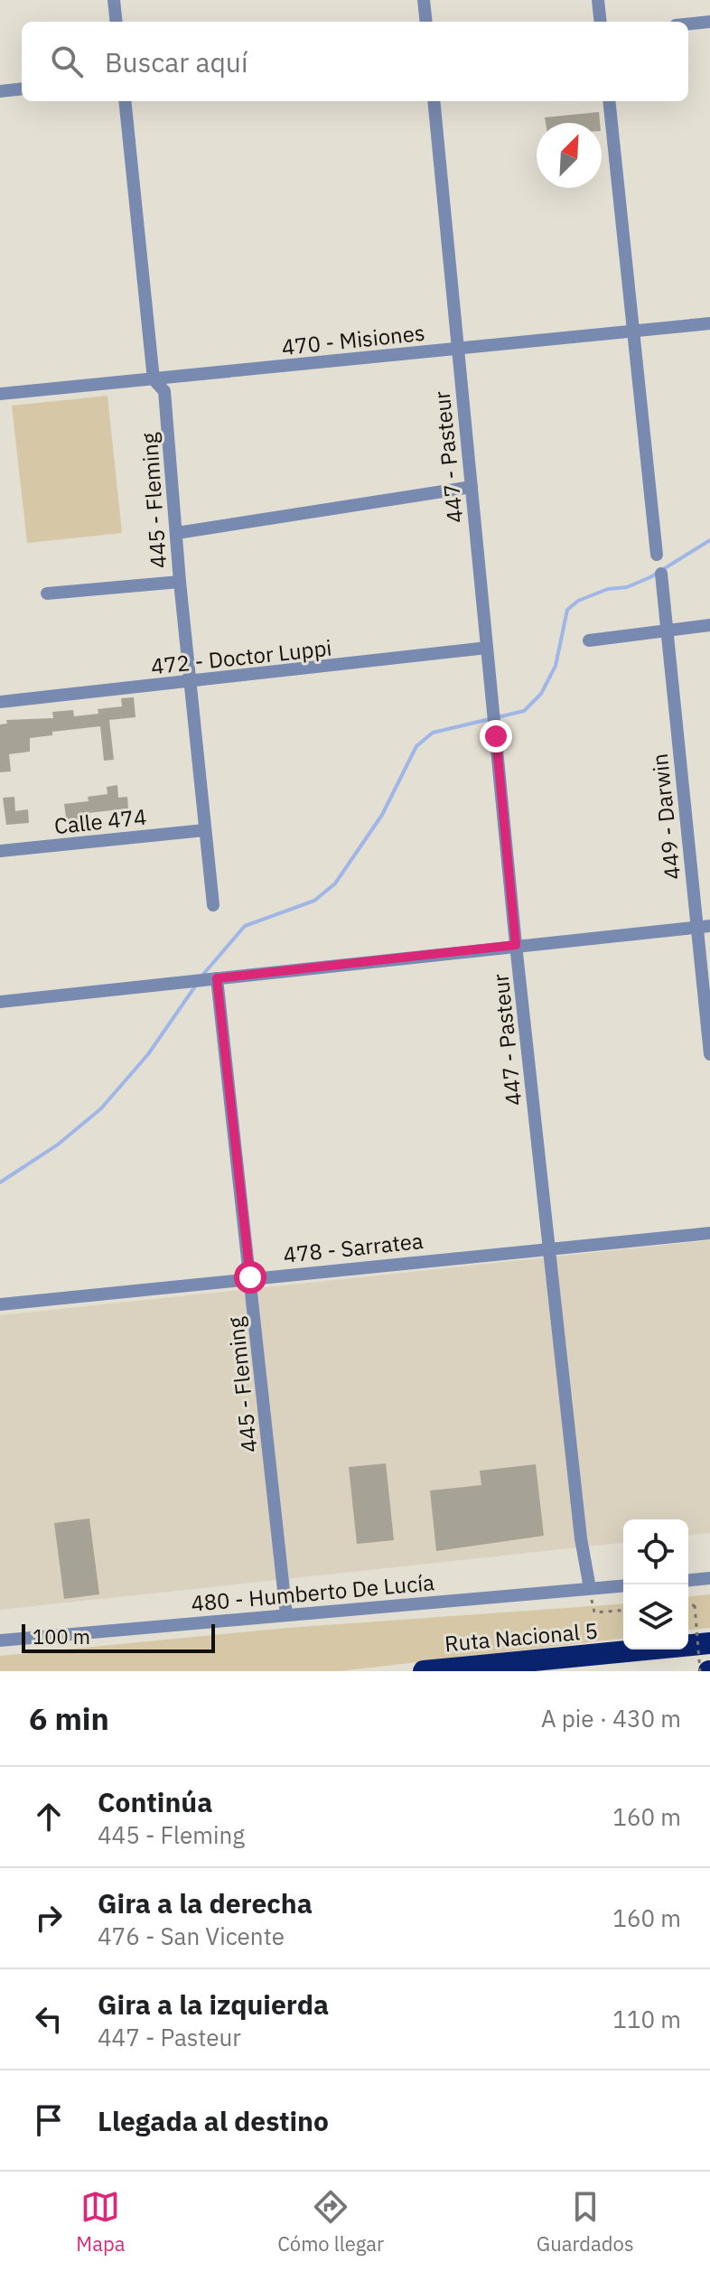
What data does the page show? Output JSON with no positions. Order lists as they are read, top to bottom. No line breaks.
{"streets":{"highway":["Ruta Nacional 5"],"street":["470 - Misiones","447 - Pasteur","445 - Fleming","472 - Doctor Luppi","449 - Darwin","Calle 474","478 - Sarratea","480 - Humberto De Lucía"]},"crossings":[["470 - Misiones","447 - Pasteur"],["470 - Misiones","445 - Fleming"],["447 - Pasteur","472 - Doctor Luppi"],["447 - Pasteur","478 - Sarratea"],["447 - Pasteur","480 - Humberto De Lucía"],["445 - Fleming","472 - Doctor Luppi"],["445 - Fleming","Calle 474"],["445 - Fleming","478 - Sarratea"],["445 - Fleming","480 - Humberto De Lucía"]],"scale_bar":"100 m","north":"top right","page":{"search":"Buscar aquí","scale":"100 m","heading":["6 min","A pie · 430 m"],"list":[["Continúa","445 - Fleming","160 m"],["Gira a la derecha","476 - San Vicente","160 m"],["Gira a la izquierda","447 - Pasteur","110 m"],"Llegada al destino"],"nav":["Mapa","Cómo llegar","Guardados"]}}
